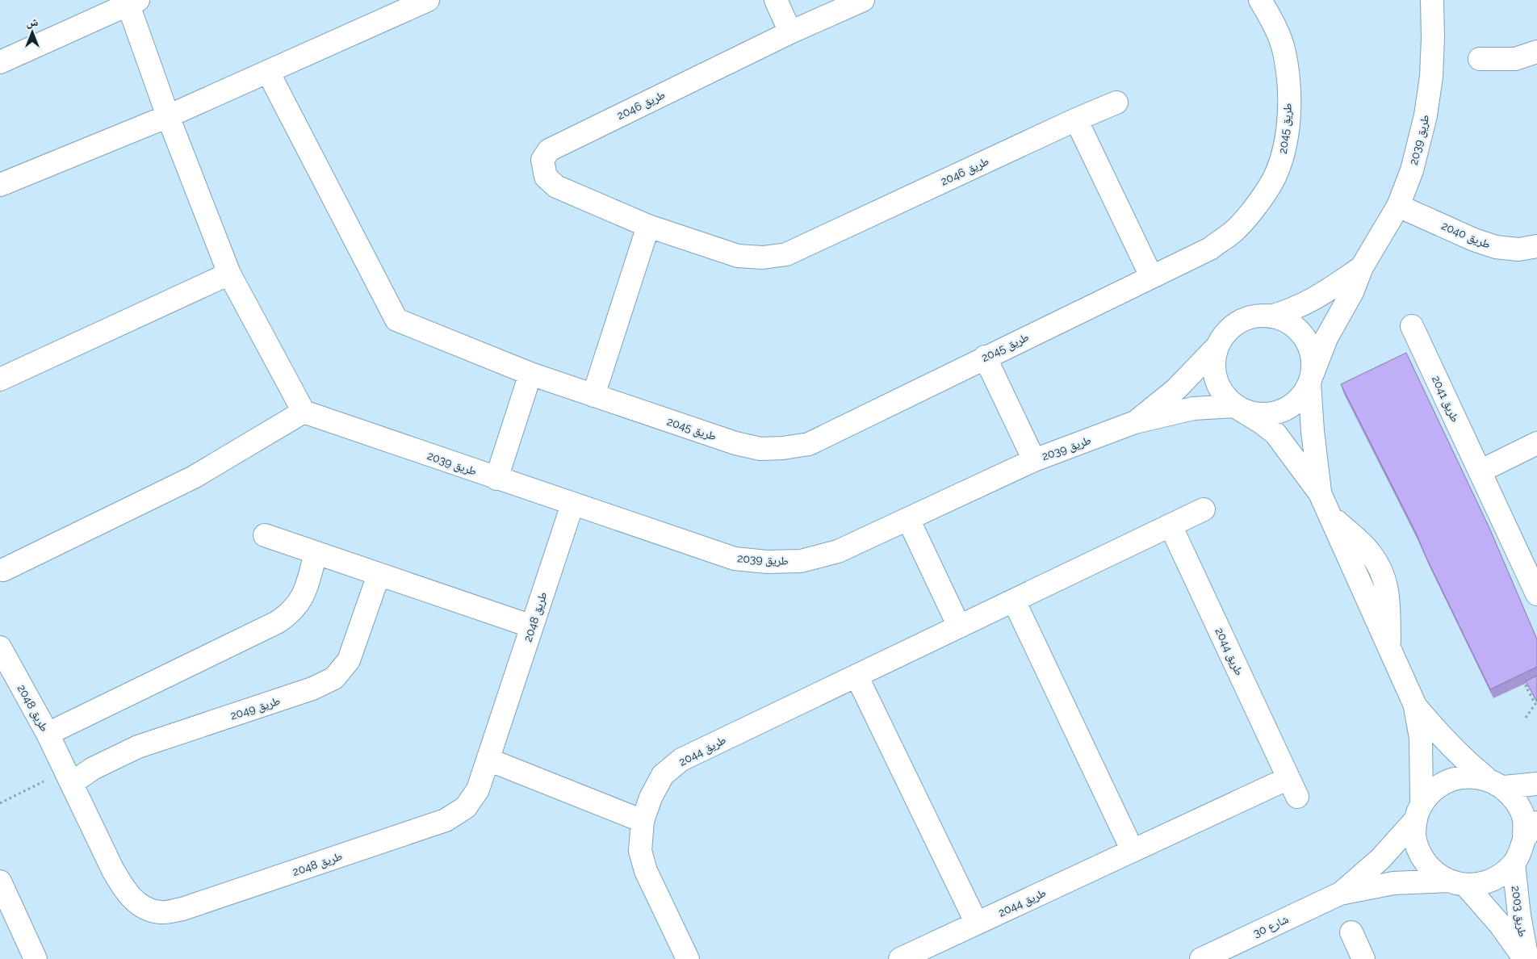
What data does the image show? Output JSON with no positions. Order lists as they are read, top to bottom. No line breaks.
{"streets":{"street":["طريق 2046","طريق 2045","طريق 2039","طريق 2040","طريق 2041","طريق 2048","طريق 2044","طريق 2049","طريق 2003","شارع 30"]},"crossings":[["طريق 2039","طريق 2040"],["طريق 2039","طريق 2048"],["طريق 2048","طريق 2049"],["طريق 2003","شارع 30"]],"north":"top"}
